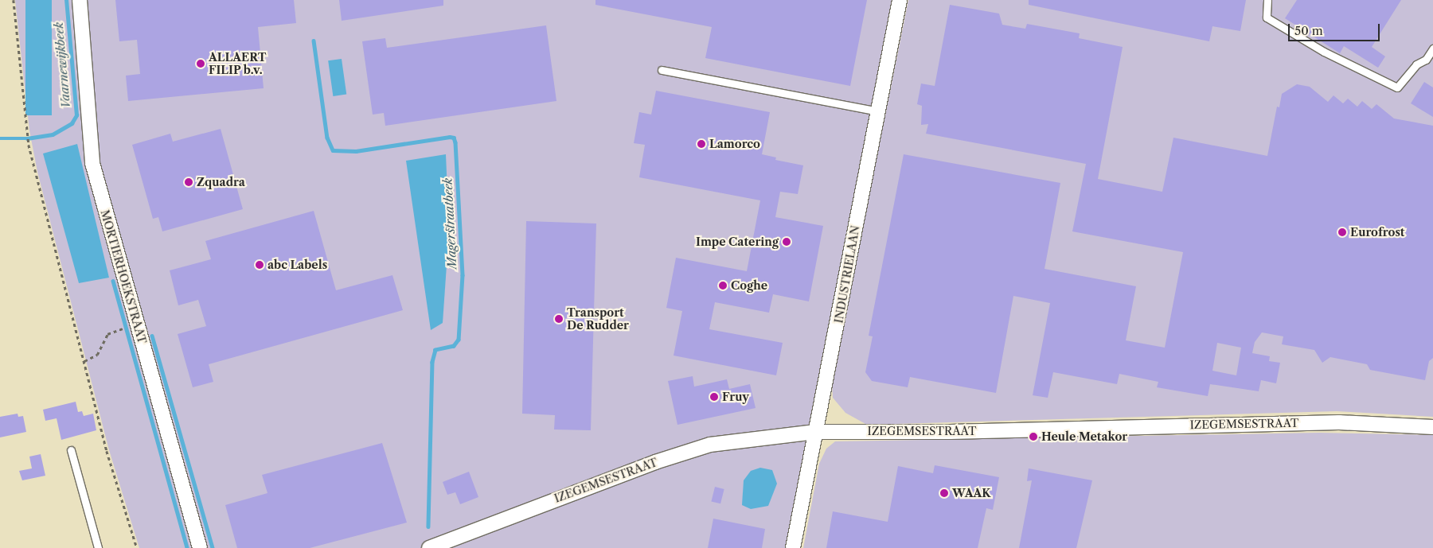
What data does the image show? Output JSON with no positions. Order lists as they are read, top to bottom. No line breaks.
{"streets":{"street":["INDUSTRIELAAN","MORTIERHOEKSTRAAT","IZEGEMSESTRAAT"]},"crossings":[["INDUSTRIELAAN","IZEGEMSESTRAAT"]],"water":["Vaarnewijkbeek","Magerstraatbeek"],"places":["ALLAERT FILIP b.v.","Lamorco","Zquadra","Eurofrost","Impe Catering","abc Labels","Coghe","Transport De Rudder","Fruy","Heule Metakor","WAAK"],"scale_bar":"50 m"}
